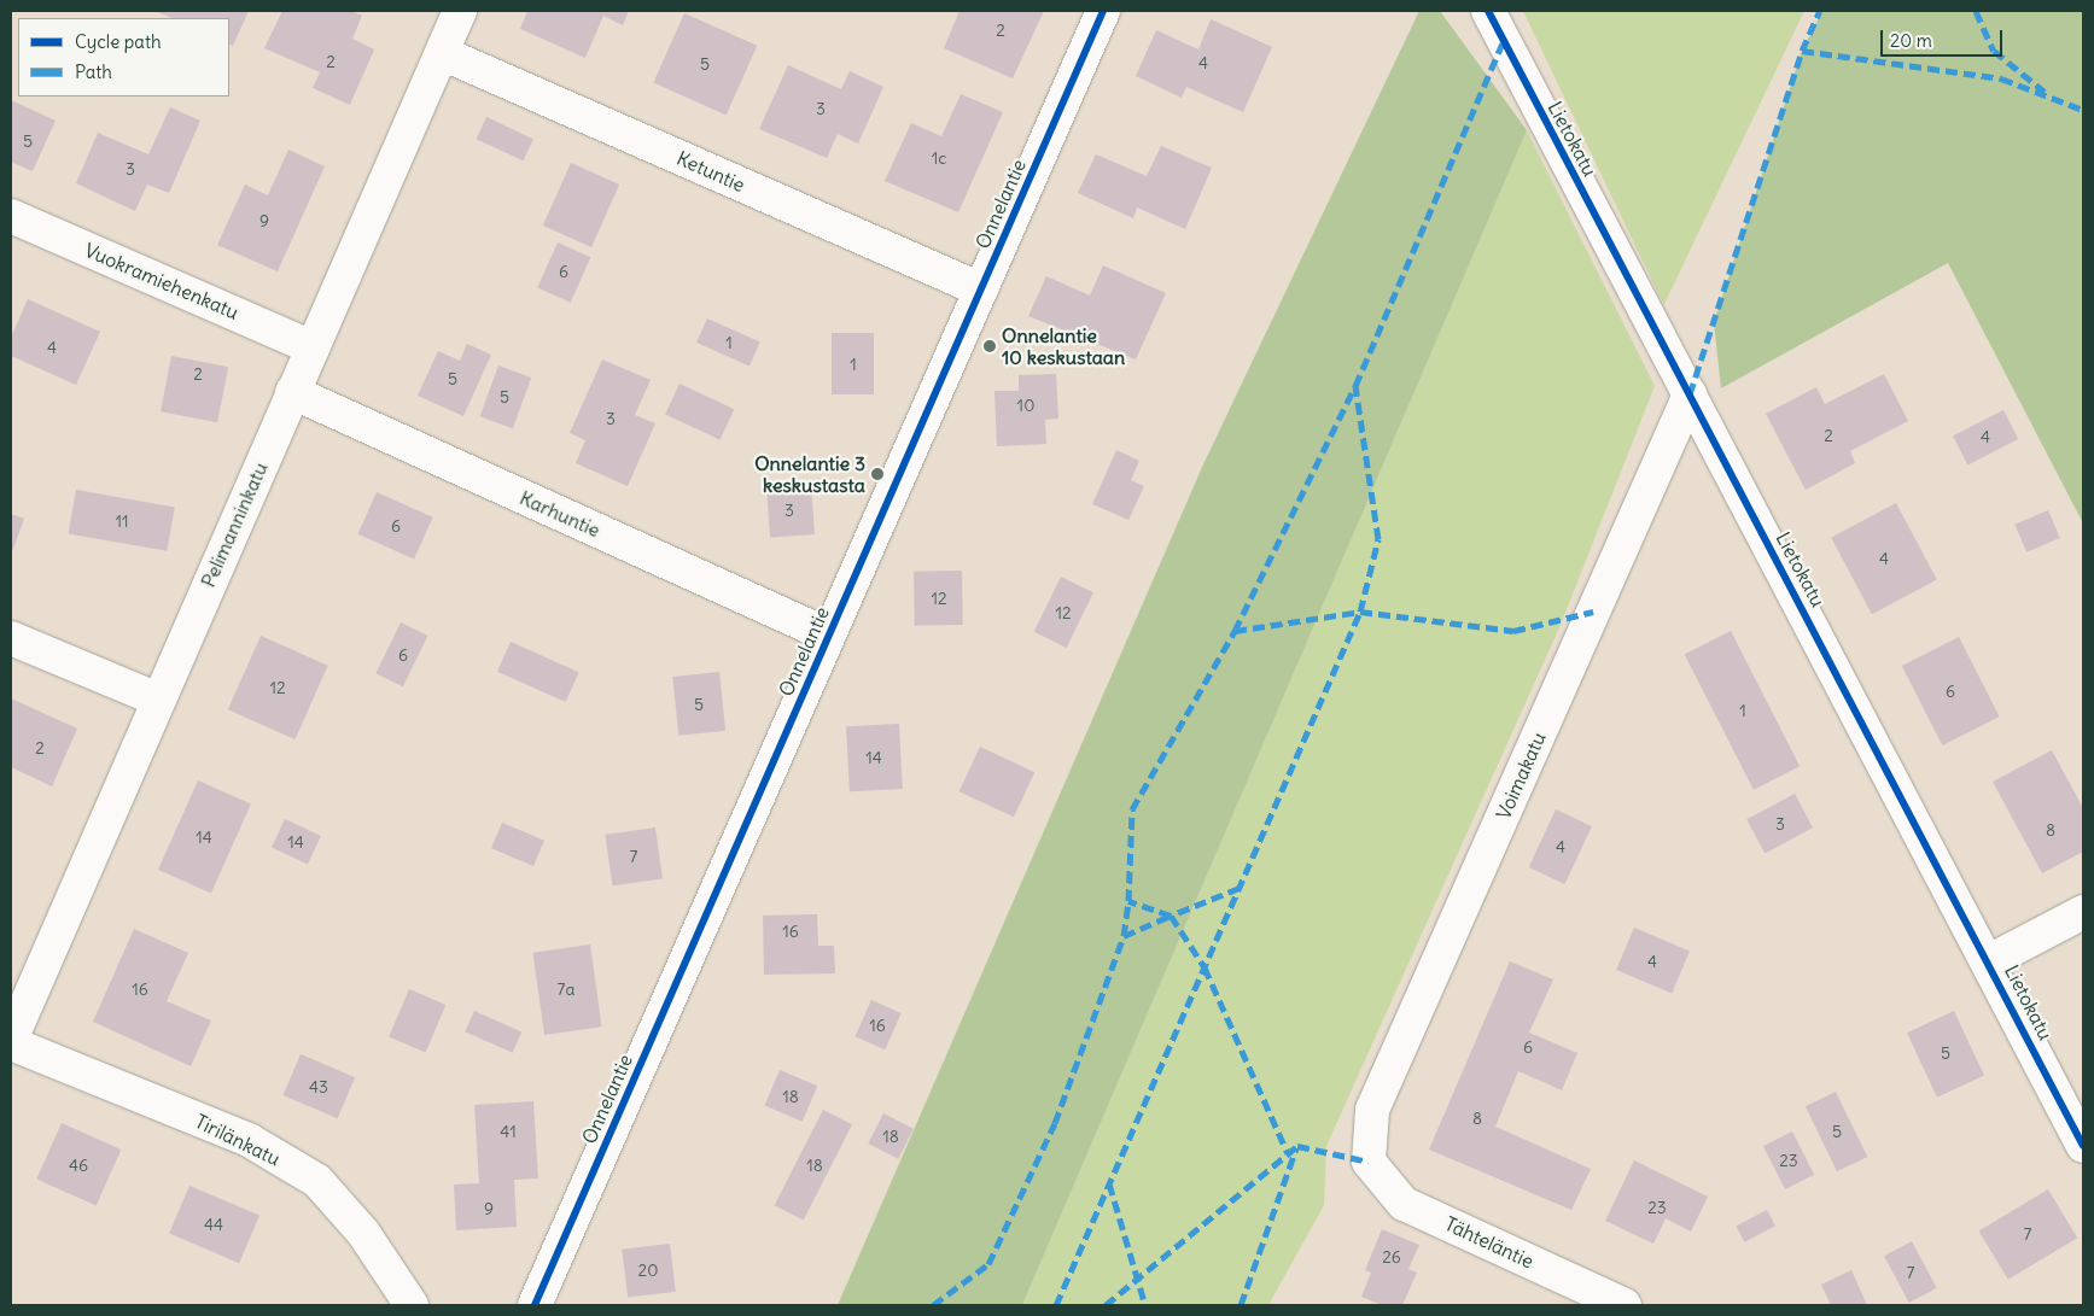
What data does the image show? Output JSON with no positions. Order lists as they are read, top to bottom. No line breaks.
{"streets":{"street":["Lietokatu","Ketuntie","Onnelantie","Vuokramiehenkatu","Karhuntie","Pelimanninkatu","Voimakatu","Tirilänkatu","Tähteläntie"]},"crossings":[["Lietokatu","Voimakatu"],["Ketuntie","Onnelantie"],["Ketuntie","Pelimanninkatu"],["Onnelantie","Karhuntie"],["Vuokramiehenkatu","Pelimanninkatu"],["Karhuntie","Pelimanninkatu"],["Pelimanninkatu","Tirilänkatu"],["Voimakatu","Tähteläntie"]],"places":["Onnelantie 10 keskustaan","Onnelantie 3 keskustasta"],"house_numbers":["2","2","4","5","3","5","1c","3","9","6","1","4","1","2","5","5","10","3","2","4","3","11","6","4","12","12","6","12","6","5","1","2","14","3","8","14","14","4","7","16","4","16","7a","16","6","5","43","18","8","41","5","18","23","46","18","23","9","44","7","26","20","7"],"legend":["Cycle path","Path"],"scale_bar":"20 m"}
